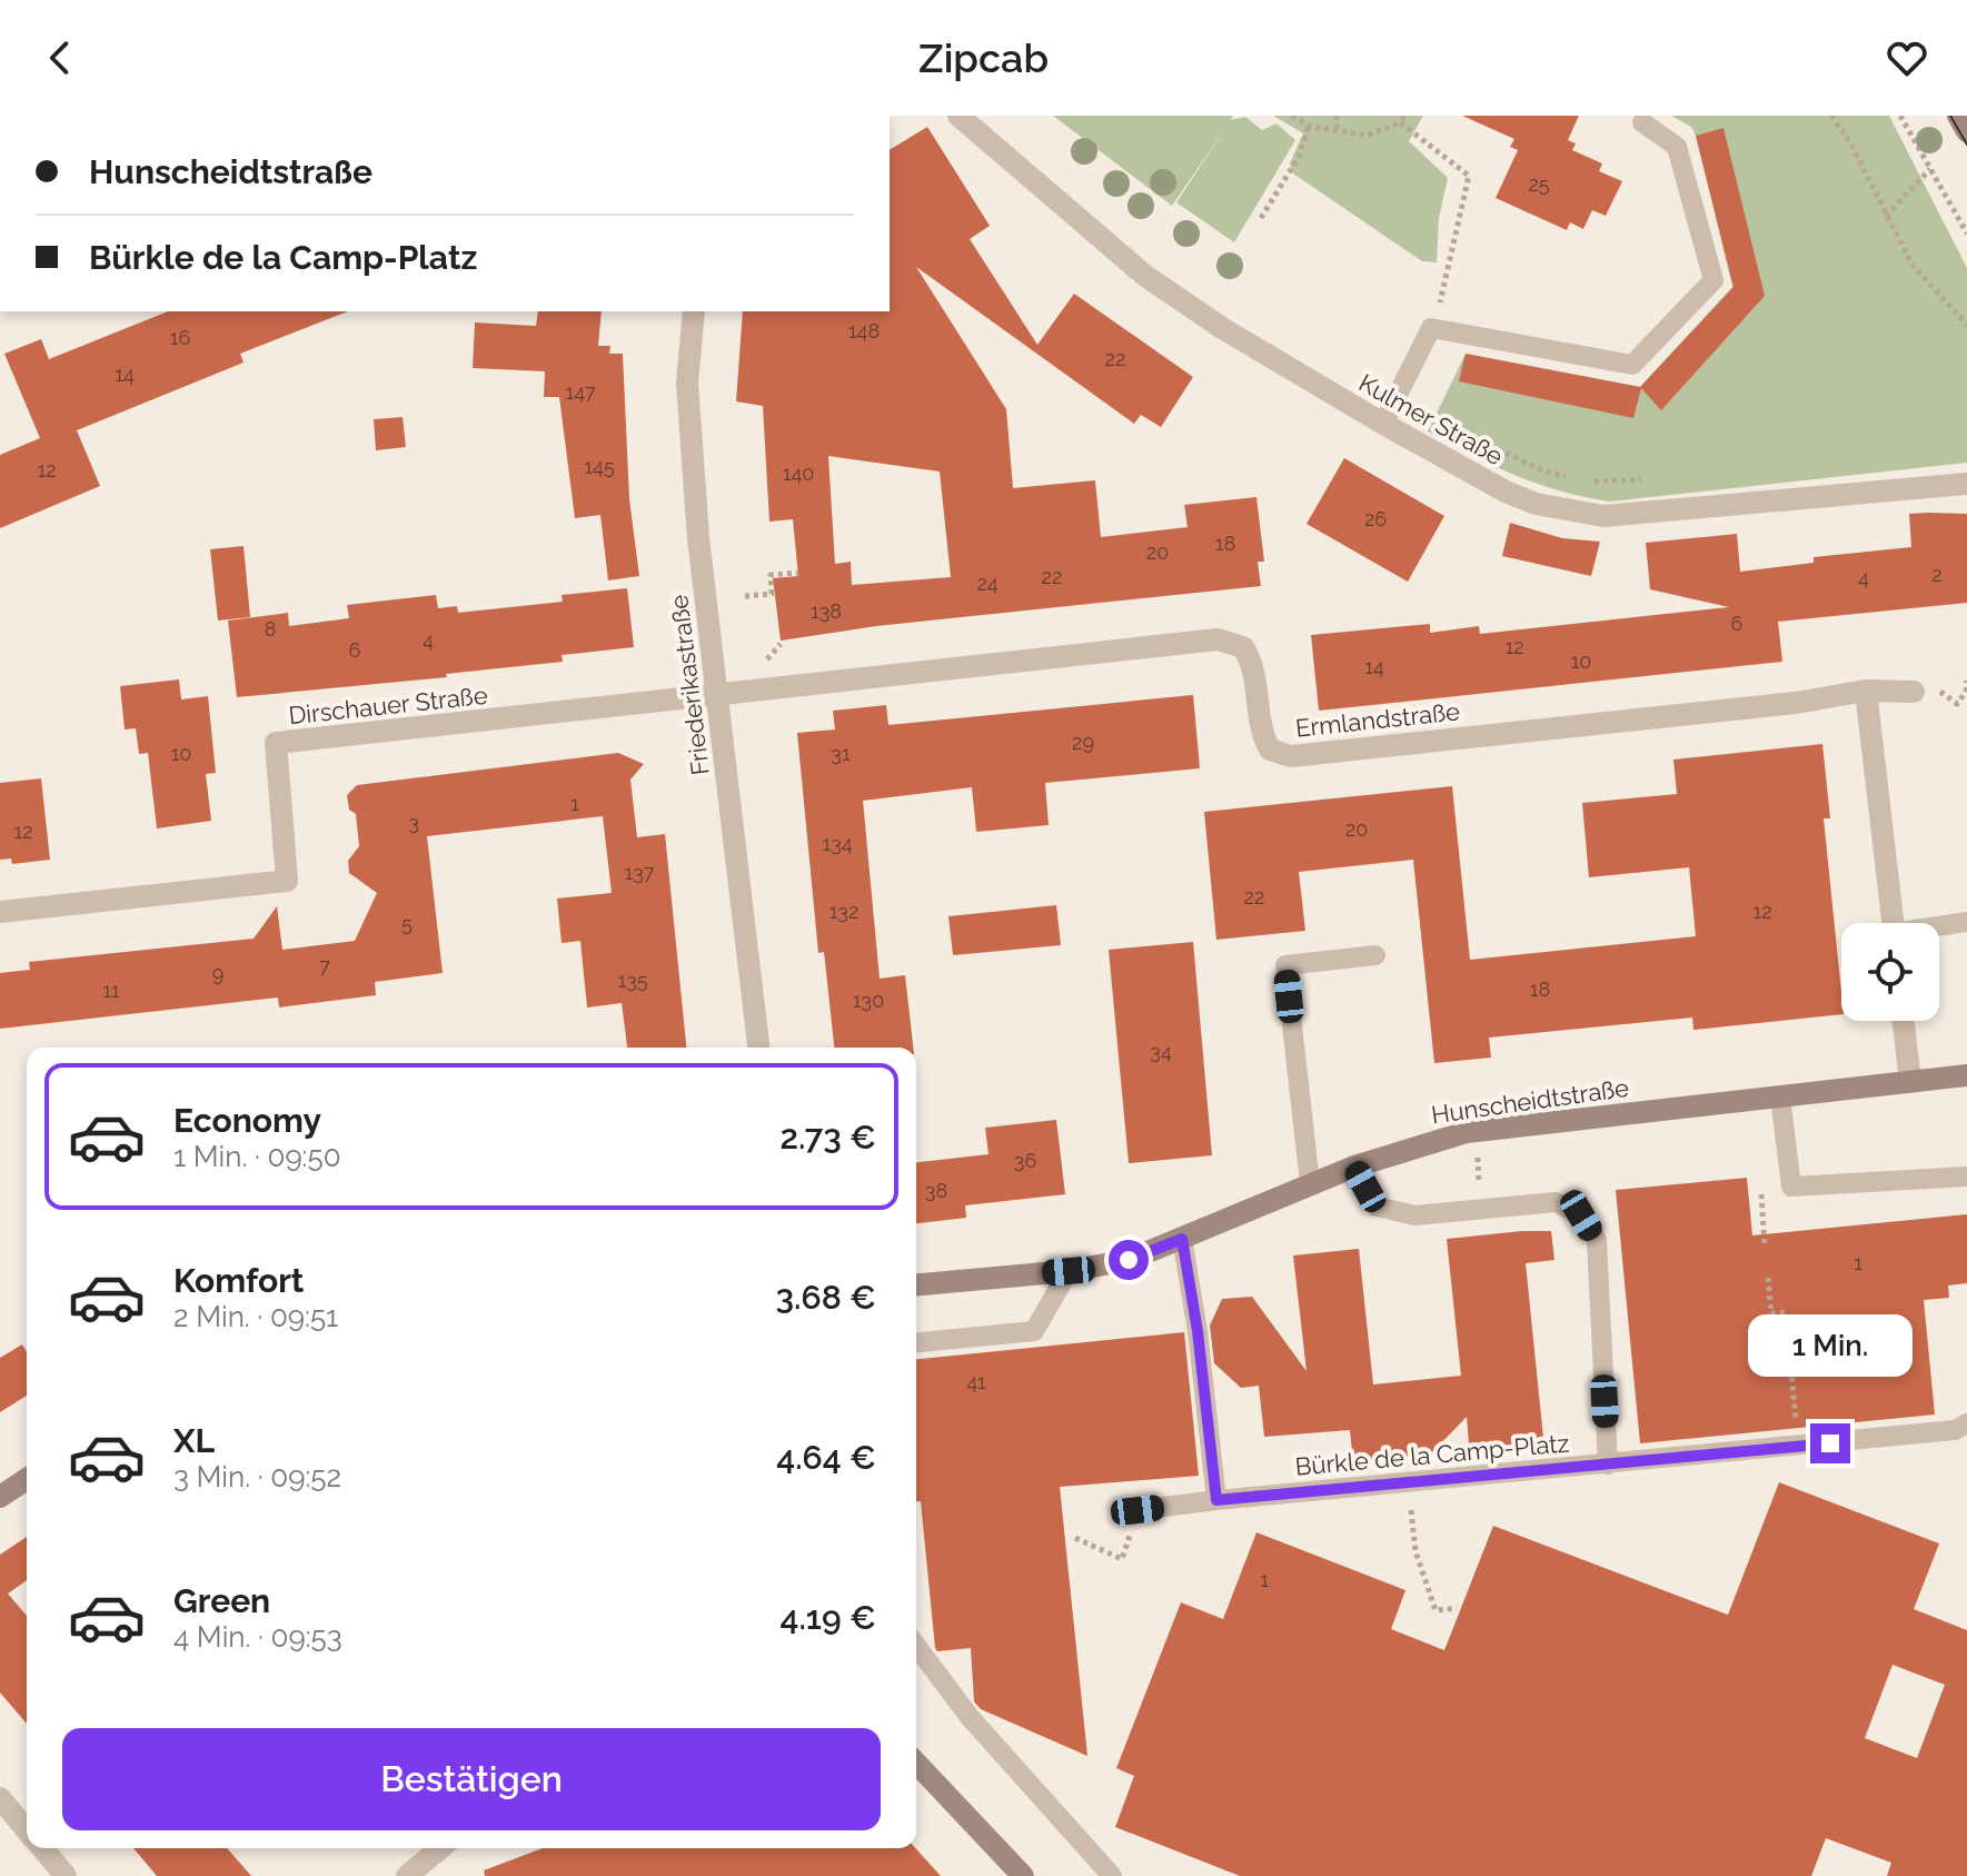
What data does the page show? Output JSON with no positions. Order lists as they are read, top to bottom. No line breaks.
{"streets":{"street":["Kulmer Straße","Friederikastraße","Dirschauer Straße","Ermlandstraße","Hunscheidtstraße"],"lane":["Bürkle de la Camp-Platz"]},"crossings":[["Friederikastraße","Dirschauer Straße"],["Friederikastraße","Ermlandstraße"],["Dirschauer Straße","Ermlandstraße"]],"house_numbers":["25","148","16","22","14","147","145","12","140","26","18","20","2","22","4","24","138","6","8","4","12","6","10","14","29","10","31","1","3","20","12","134","137","22","132","12","5","7","9","135","18","11","130","34","36","38","1","41","1"],"page":{"header":"Zipcab","banner":["Hunscheidtstraße","Bürkle de la Camp-Platz"],"list":[{"name":"Economy","note":"1 Min. · 09:50","value":"2.73 €"},{"name":"Komfort","note":"2 Min. · 09:51","value":"3.68 €"},{"name":"XL","note":"3 Min. · 09:52","value":"4.64 €"},{"name":"Green","note":"4 Min. · 09:53","value":"4.19 €"}],"bubble":"1 Min.","buttons":"Bestätigen"}}
